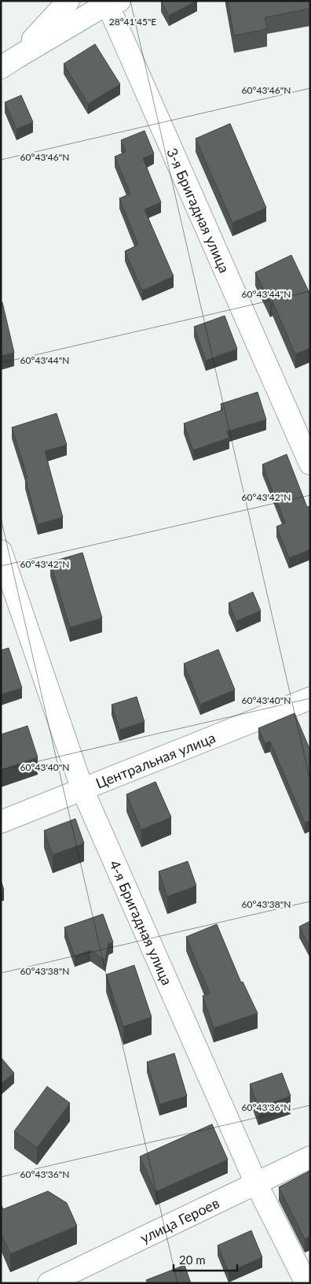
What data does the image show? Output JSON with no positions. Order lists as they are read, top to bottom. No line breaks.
{"streets":{"street":["3-я Бригадная улица","Центральная улица","4-я Бригадная улица","улица Героев"]},"crossings":[["Центральная улица","4-я Бригадная улица"],["4-я Бригадная улица","улица Героев"]],"scale_bar":"20 m","coordinates":["28°41'45\"E","60°43'46\"N","60°43'44\"N","60°43'42\"N","60°43'40\"N","60°43'38\"N","60°43'36\"N"]}
